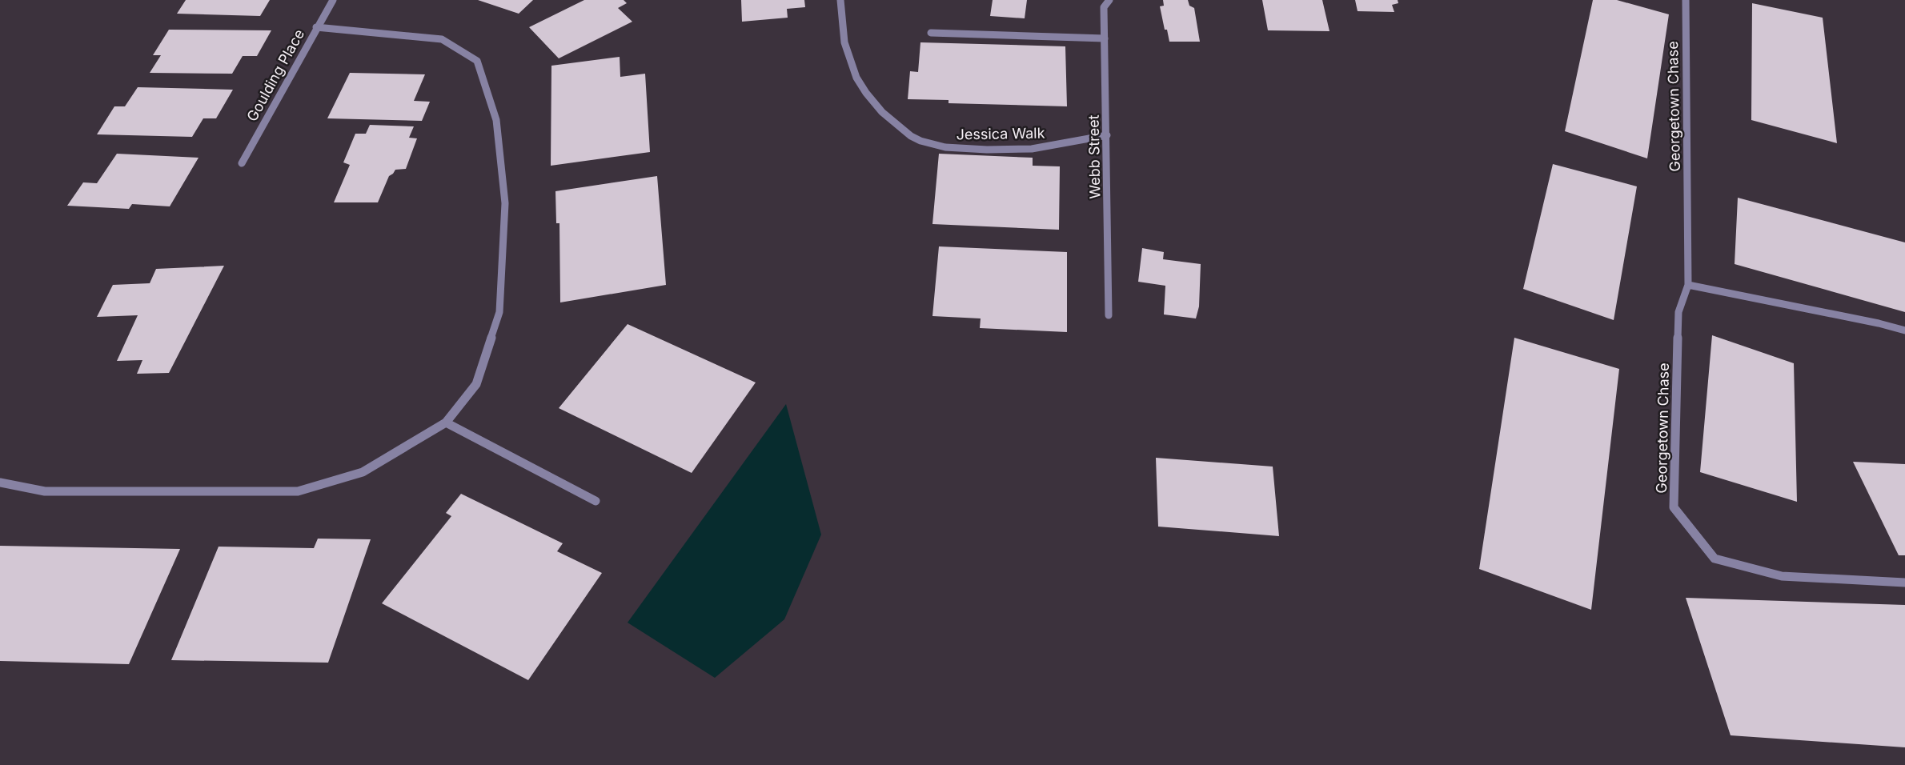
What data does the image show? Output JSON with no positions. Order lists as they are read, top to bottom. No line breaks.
{"streets":{"street":["Goulding Place","Georgetown Chase","Jessica Walk","Webb Street"]},"crossings":[["Jessica Walk","Webb Street"]]}
